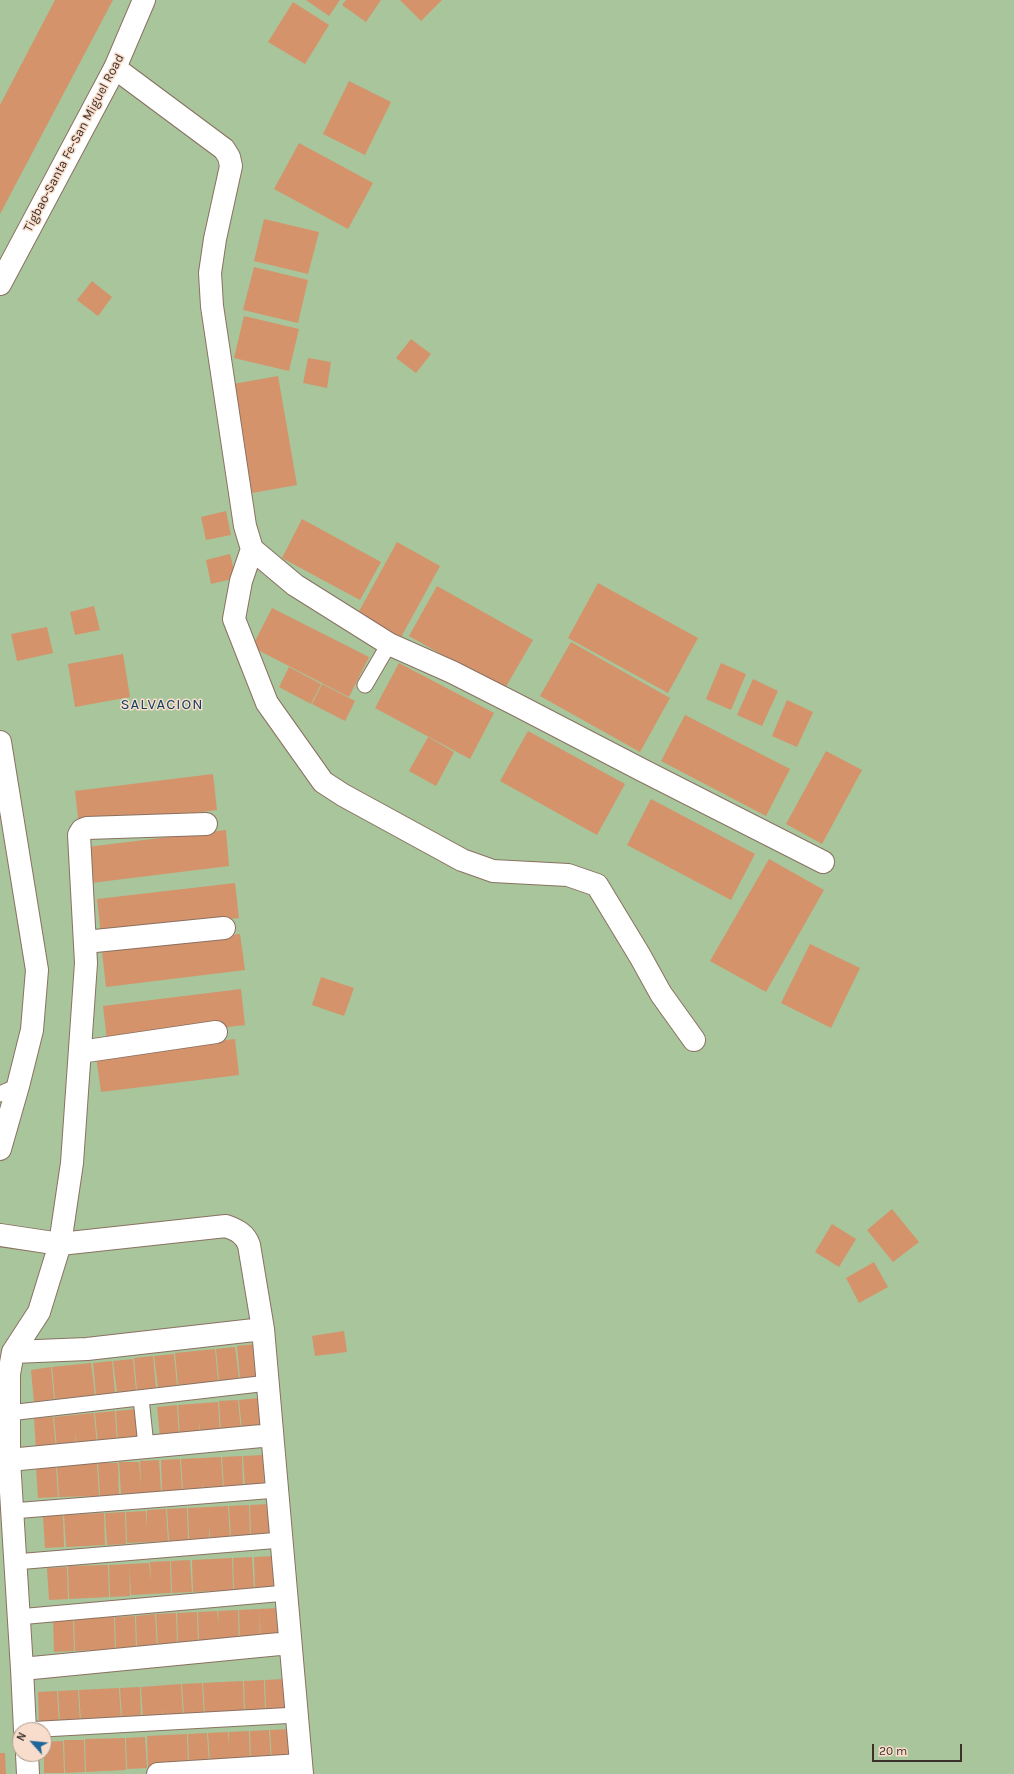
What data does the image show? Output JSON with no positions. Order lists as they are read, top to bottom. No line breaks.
{"streets":{"street":["Tigbao-Santa Fe-San Miguel Road"]},"districts":["SALVACION"],"scale_bar":"20 m","north":"top left"}
